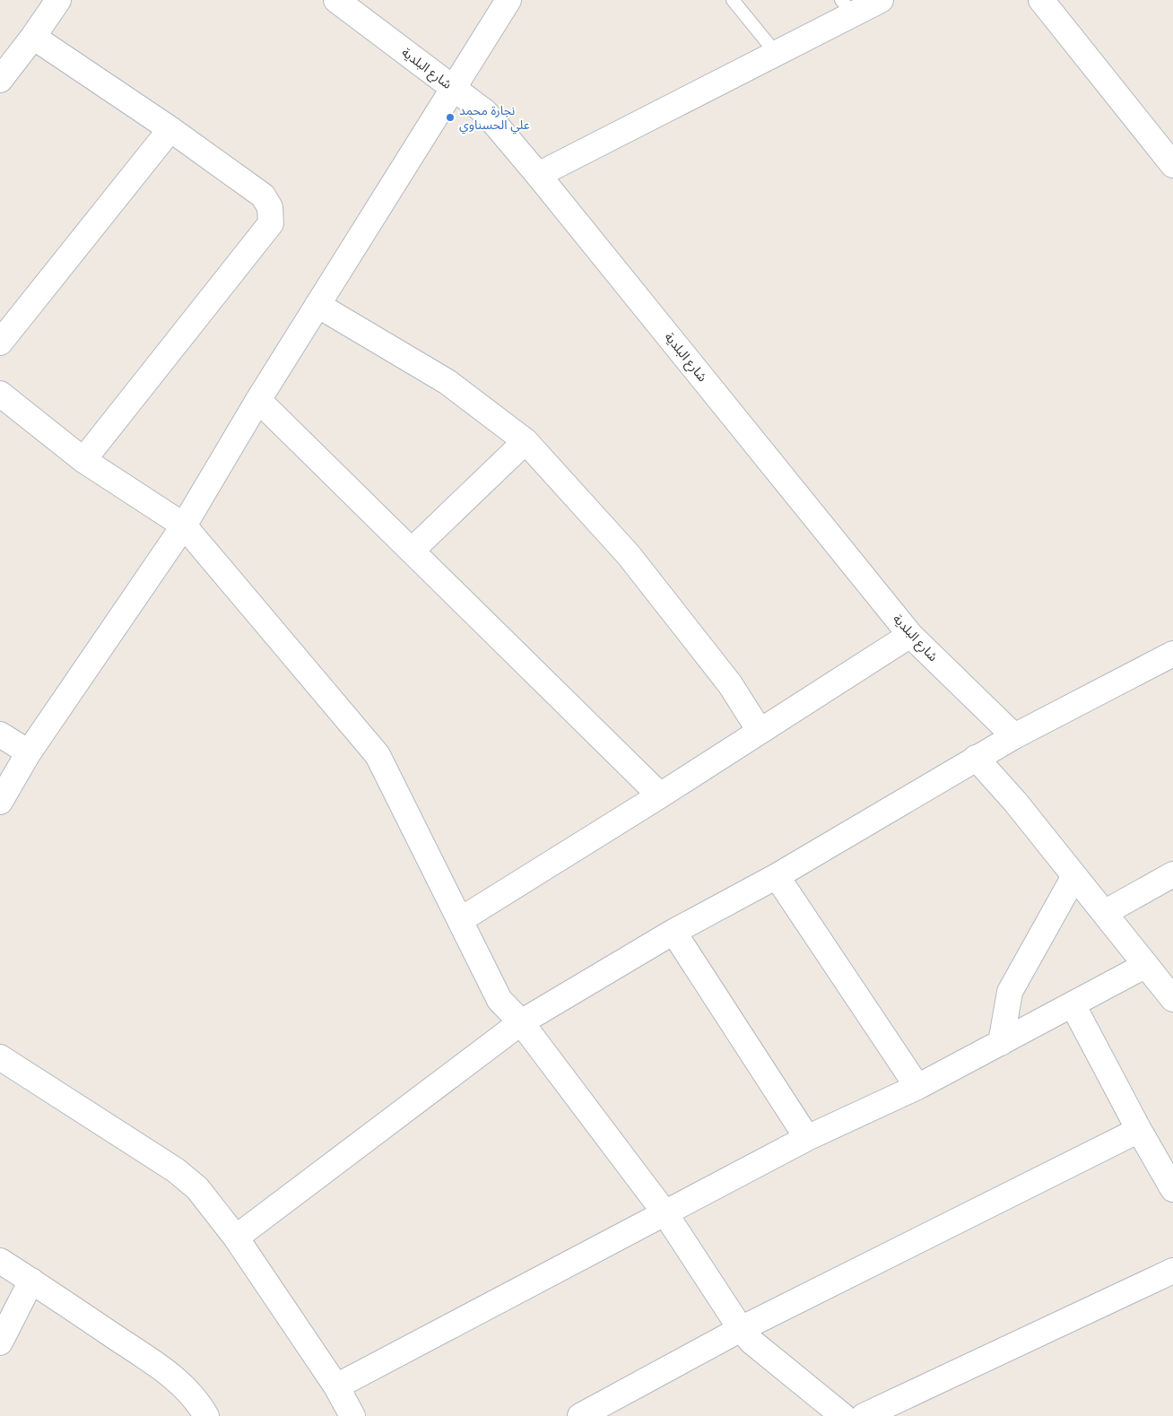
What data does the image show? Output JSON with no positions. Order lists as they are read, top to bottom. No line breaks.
{"streets":{"street":["شارع البلدية"]},"places":["نجارة محمد علي الحسناوي"]}
